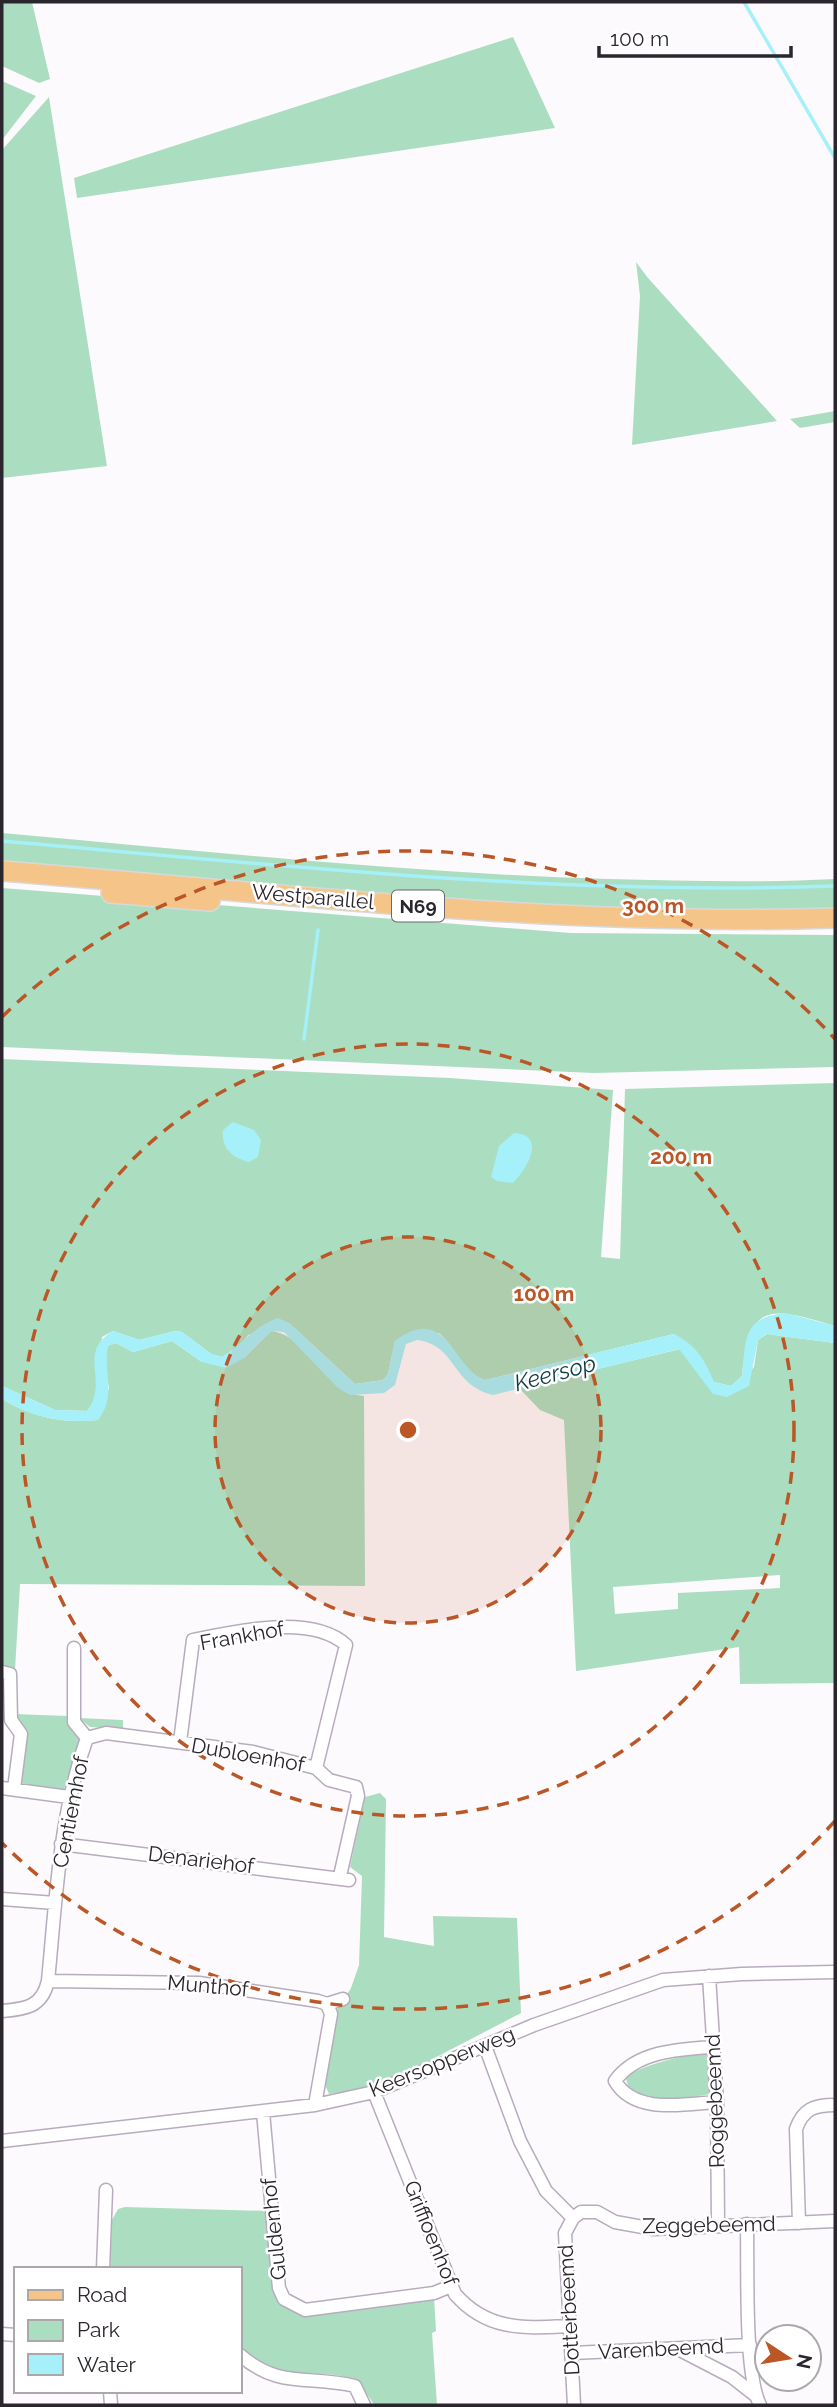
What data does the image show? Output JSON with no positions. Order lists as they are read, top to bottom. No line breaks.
{"streets":{"main road":["Westparallel","N69"],"street":["Frankhof","Dubloenhof","Centiemhof","Denariehof","Munthof","Keersopperweg","Roggebeemd","Zeggebeemd","Guldenhof","Griffioenhof","Dotterbeemd","Varenbeemd"]},"crossings":[["Frankhof","Dubloenhof"],["Dubloenhof","Centiemhof"],["Dubloenhof","Denariehof"],["Centiemhof","Denariehof"],["Centiemhof","Munthof"],["Keersopperweg","Roggebeemd"],["Keersopperweg","Guldenhof"],["Keersopperweg","Griffioenhof"],["Roggebeemd","Zeggebeemd"],["Zeggebeemd","Dotterbeemd"],["Guldenhof","Griffioenhof"],["Griffioenhof","Dotterbeemd"],["Dotterbeemd","Varenbeemd"]],"water":["Keersop"],"legend":["Road","Park","Water"],"scale_bar":"100 m","north":"right","rings":["300 m","200 m","100 m"]}
